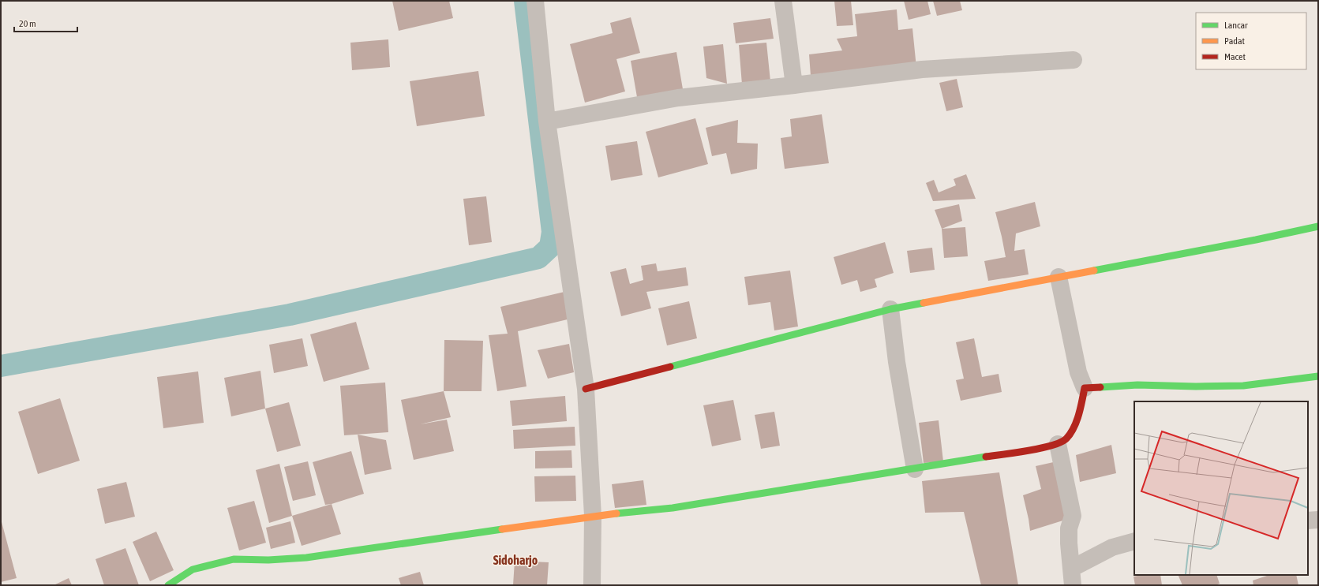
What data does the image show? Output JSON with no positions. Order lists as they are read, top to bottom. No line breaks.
{"districts":["Sidoharjo"],"legend":["Lancar","Padat","Macet"],"scale_bar":"20 m"}
